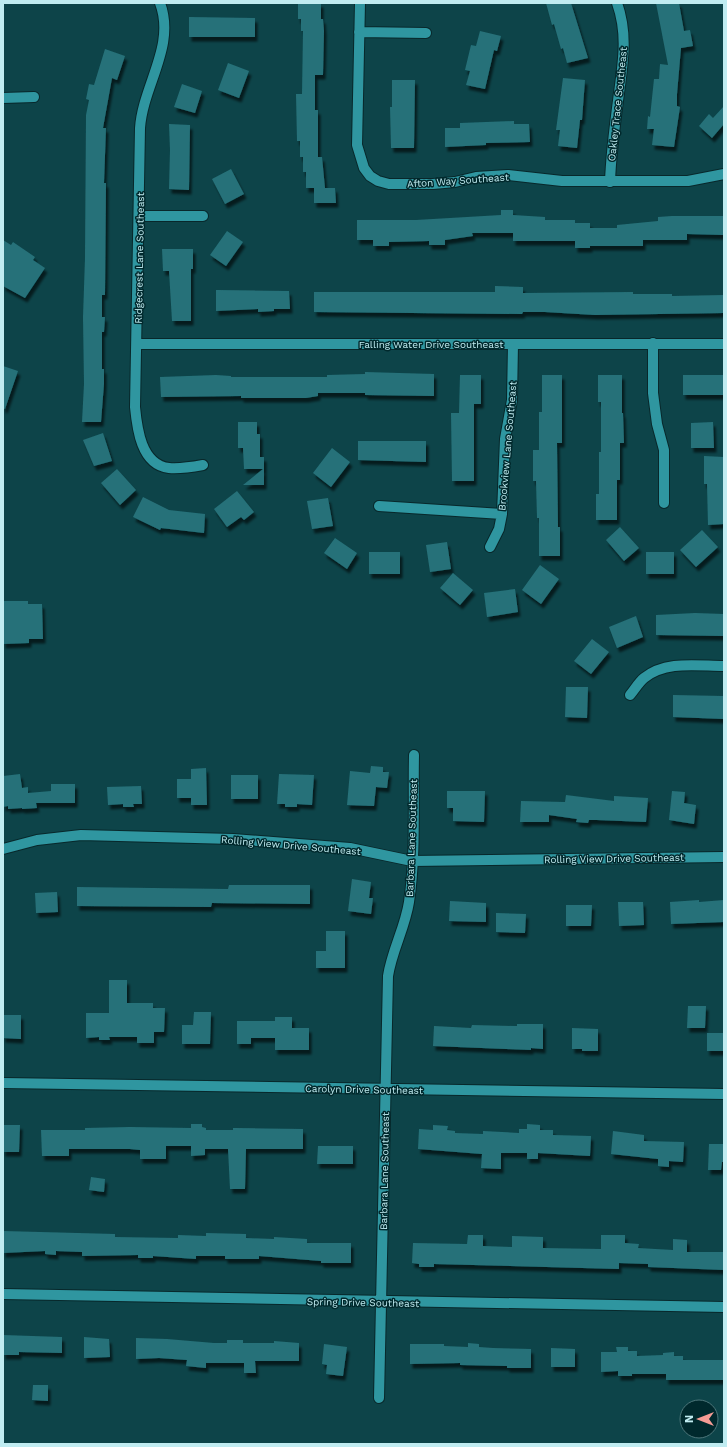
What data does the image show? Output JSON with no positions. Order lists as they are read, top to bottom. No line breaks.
{"streets":{"street":["Oakley Trace Southeast","Afton Way Southeast","Ridgecrest Lane Southeast","Falling Water Drive Southeast","Brookview Lane Southeast","Barbara Lane Southeast","Rolling View Drive Southeast","Carolyn Drive Southeast","Spring Drive Southeast"]},"crossings":[["Oakley Trace Southeast","Afton Way Southeast"],["Ridgecrest Lane Southeast","Falling Water Drive Southeast"],["Falling Water Drive Southeast","Brookview Lane Southeast"],["Barbara Lane Southeast","Rolling View Drive Southeast"],["Barbara Lane Southeast","Carolyn Drive Southeast"],["Barbara Lane Southeast","Spring Drive Southeast"]],"north":"left"}
